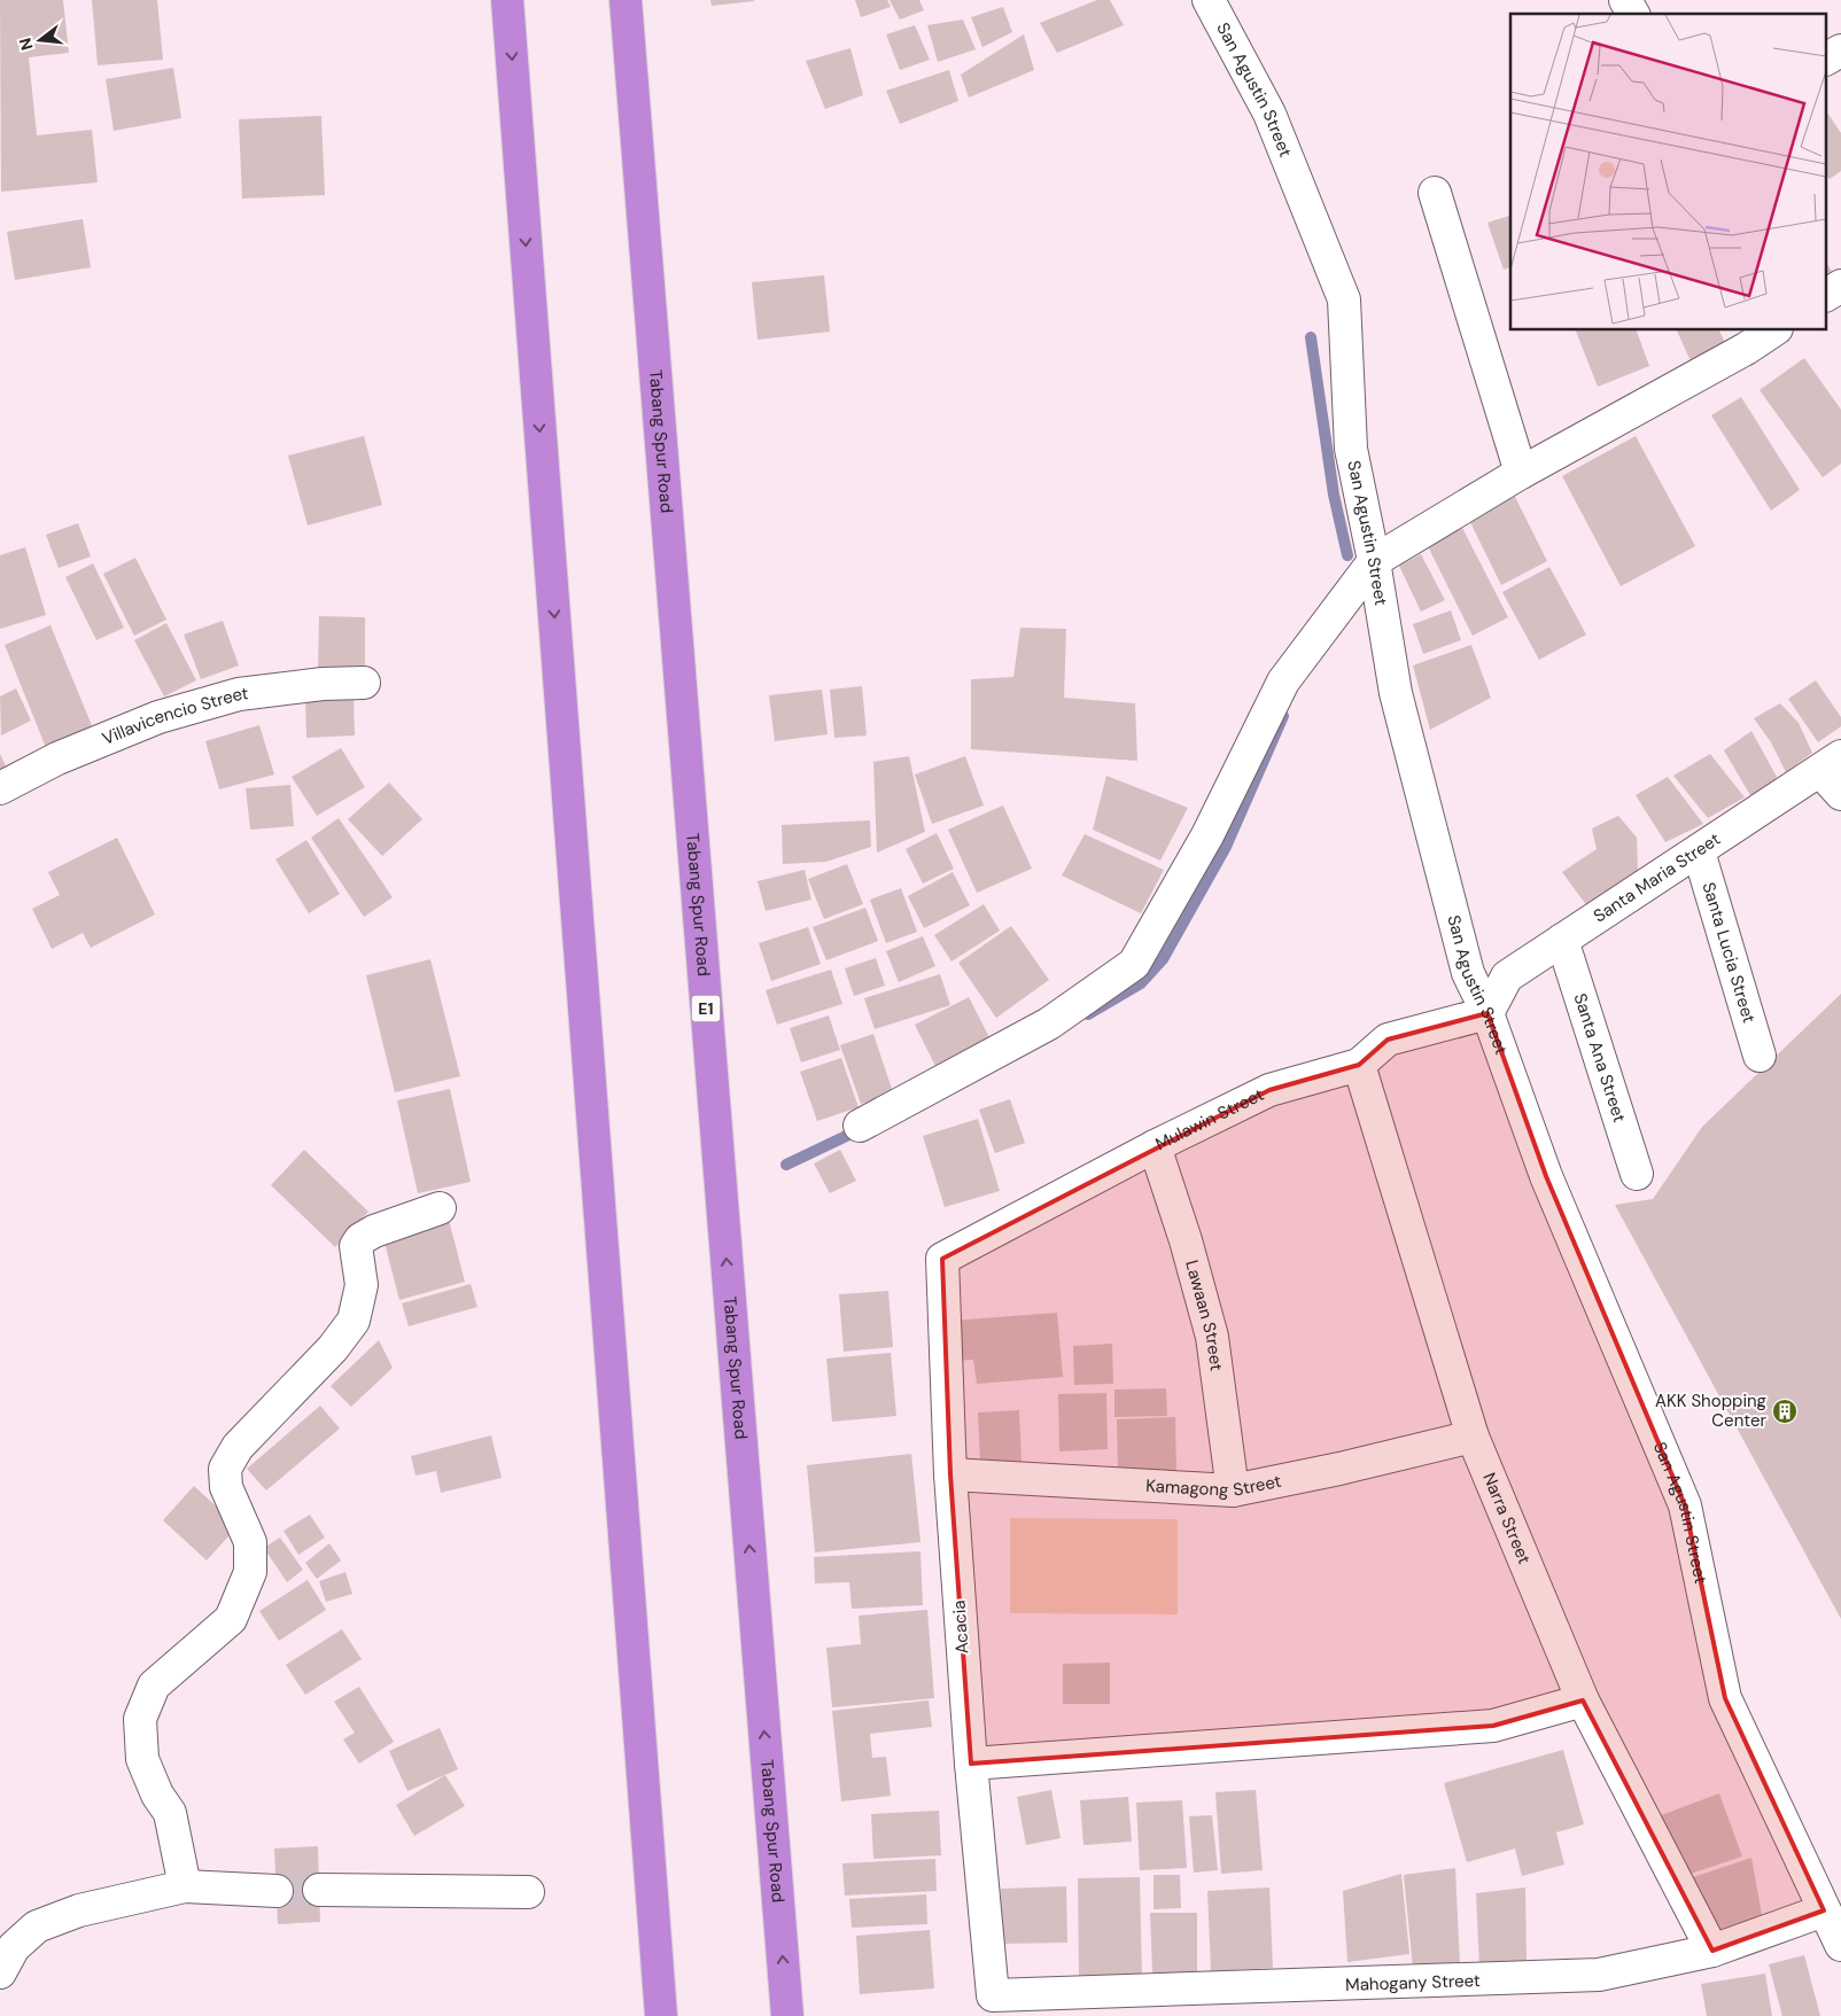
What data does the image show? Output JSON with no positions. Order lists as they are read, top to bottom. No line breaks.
{"streets":{"highway":["Tabang Spur Road","E1"],"street":["San Agustin Street","Villavicencio Street","Santa Maria Street","Santa Lucia Street","Santa Ana Street","Mulawin Street","Lawaan Street","Kamagong Street","Narra Street","Acacia","Mahogany Street"]},"crossings":[["San Agustin Street","Santa Maria Street"],["San Agustin Street","Mulawin Street"],["San Agustin Street","Mahogany Street"],["Santa Maria Street","Santa Lucia Street"],["Santa Maria Street","Santa Ana Street"],["Santa Maria Street","Mulawin Street"],["Mulawin Street","Lawaan Street"],["Mulawin Street","Narra Street"],["Mulawin Street","Acacia"],["Lawaan Street","Kamagong Street"],["Kamagong Street","Narra Street"],["Kamagong Street","Acacia"],["Narra Street","Mahogany Street"],["Acacia","Mahogany Street"]],"places":{"building":["AKK Shopping Center"]},"north":"left"}
